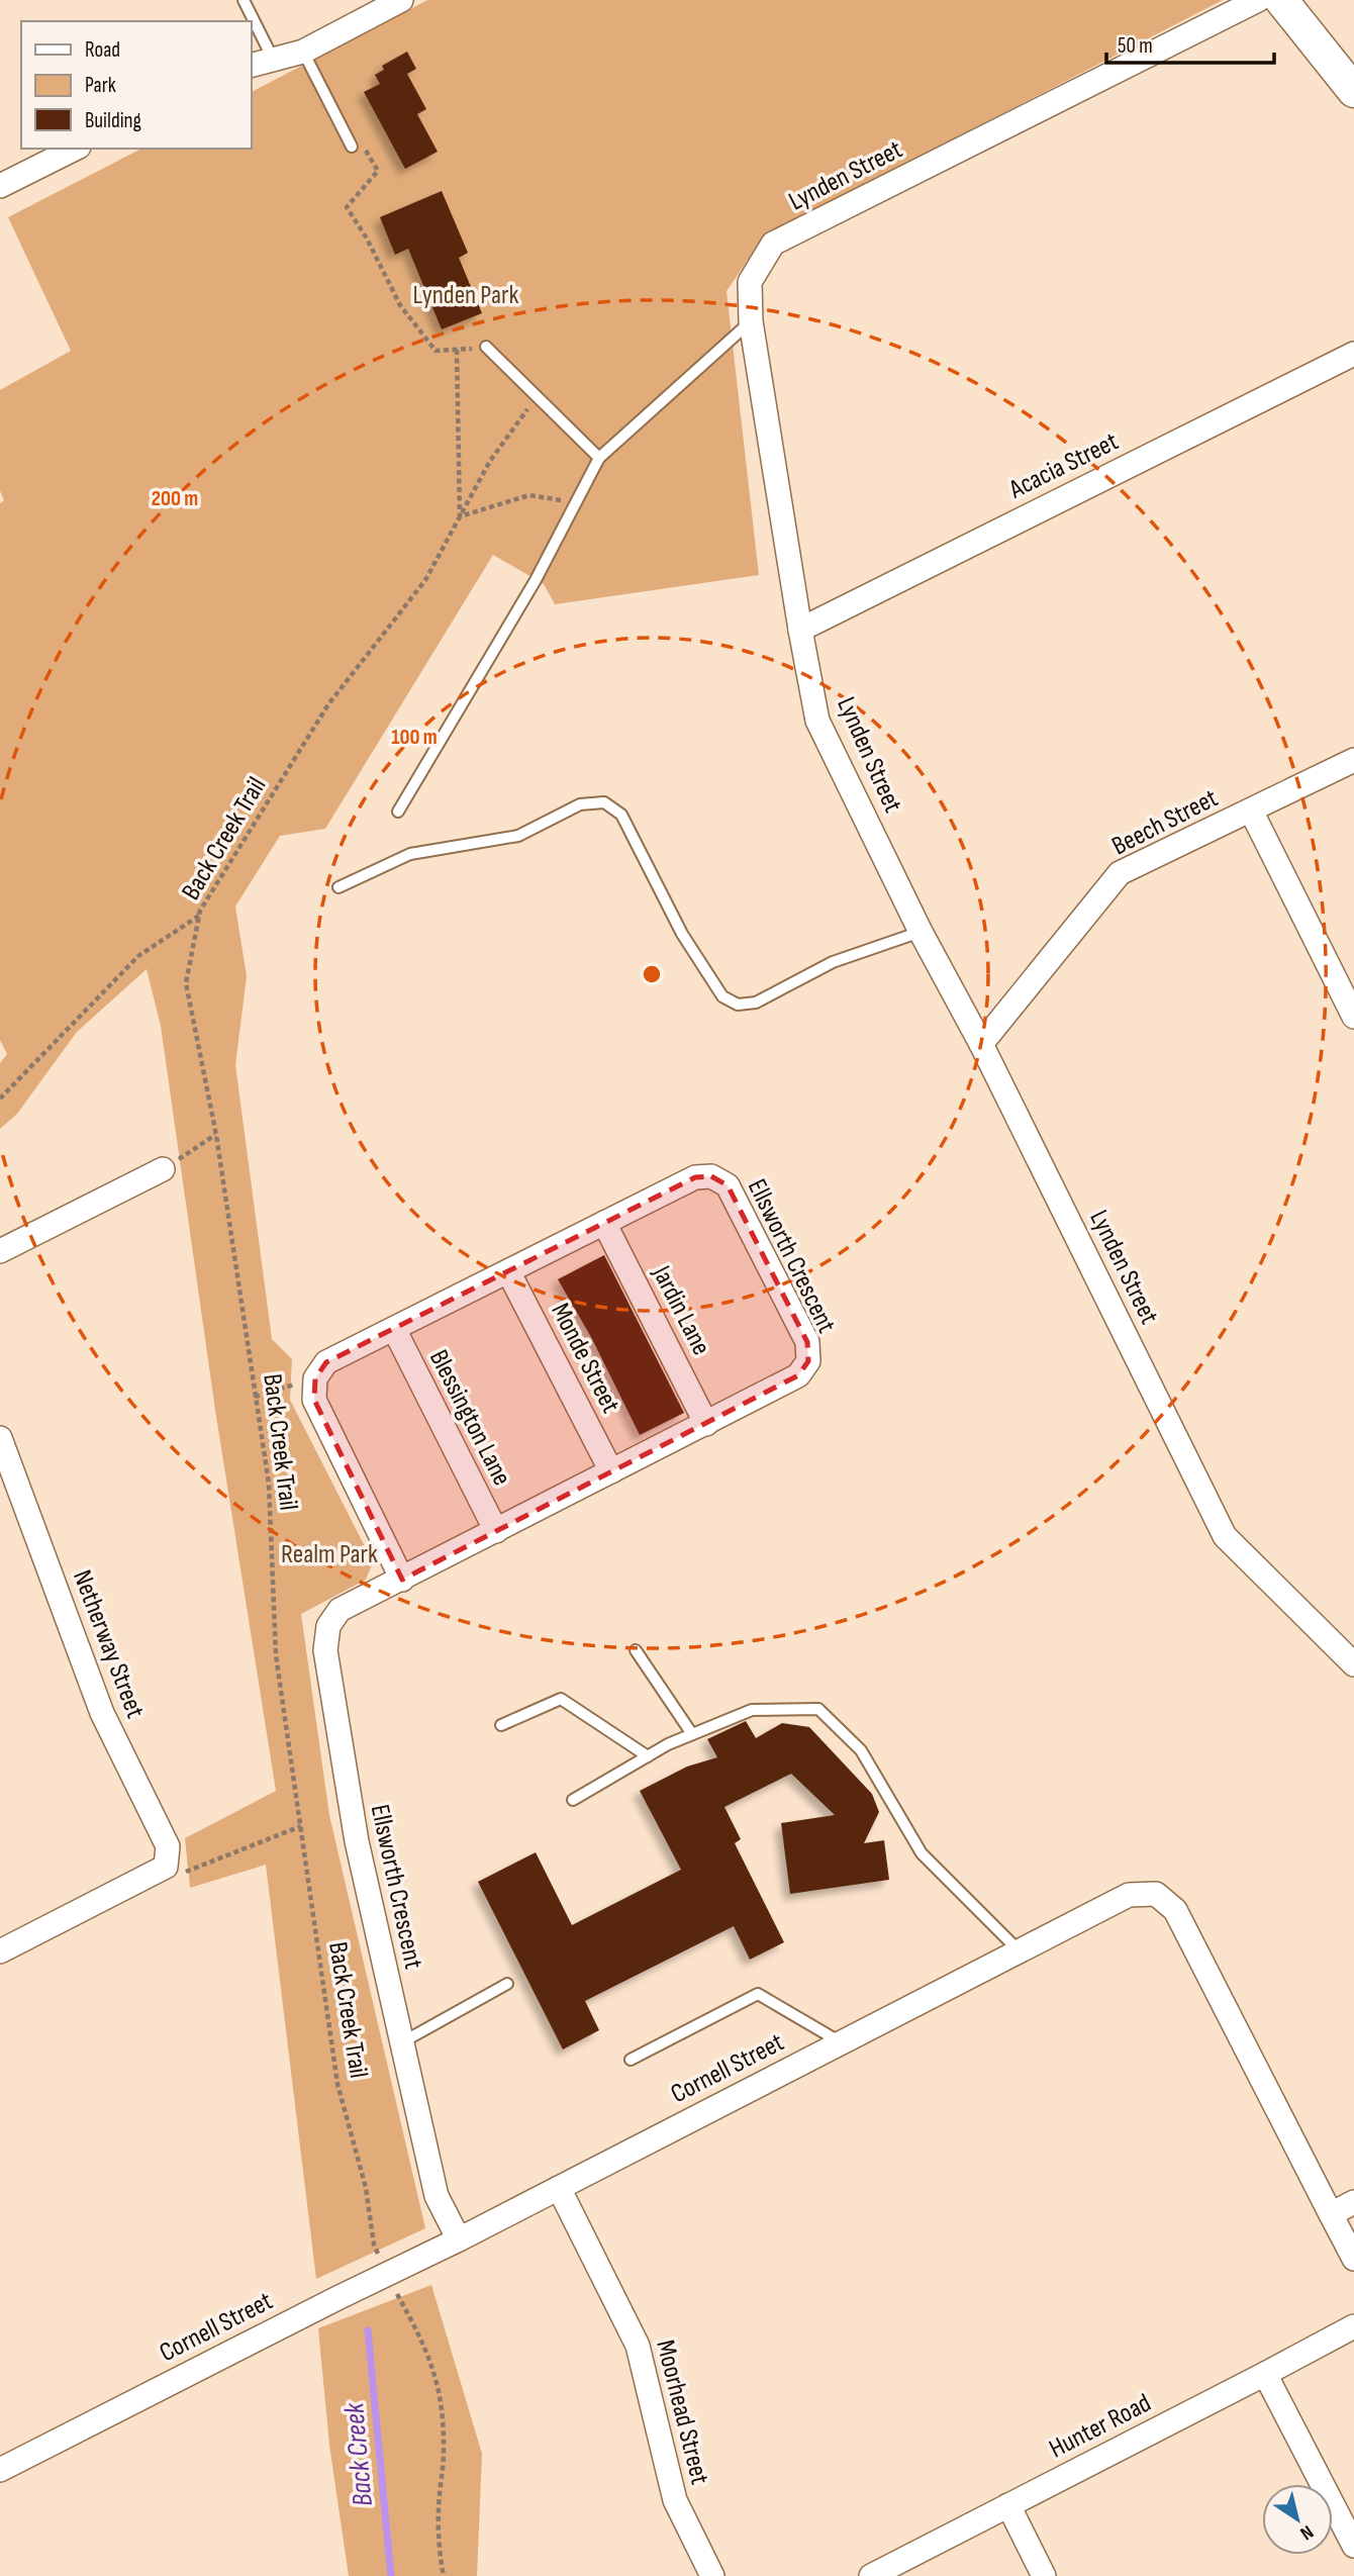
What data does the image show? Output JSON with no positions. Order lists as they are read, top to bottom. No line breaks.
{"streets":{"street":["Lynden Street","Acacia Street","Beech Street","Ellsworth Crescent","Jardin Lane","Monde Street","Blessington Lane","Netherway Street","Cornell Street","Moorhead Street","Hunter Road"],"path":["Back Creek Trail"]},"crossings":[["Lynden Street","Acacia Street"],["Lynden Street","Beech Street"],["Back Creek Trail","Cornell Street"],["Ellsworth Crescent","Jardin Lane"],["Ellsworth Crescent","Monde Street"],["Ellsworth Crescent","Blessington Lane"],["Ellsworth Crescent","Cornell Street"],["Cornell Street","Moorhead Street"]],"water":["Back Creek"],"parks":["Lynden Park","Realm Park"],"legend":["Road","Park","Building"],"scale_bar":"50 m","north":"bottom right","rings":["200 m","100 m"]}
